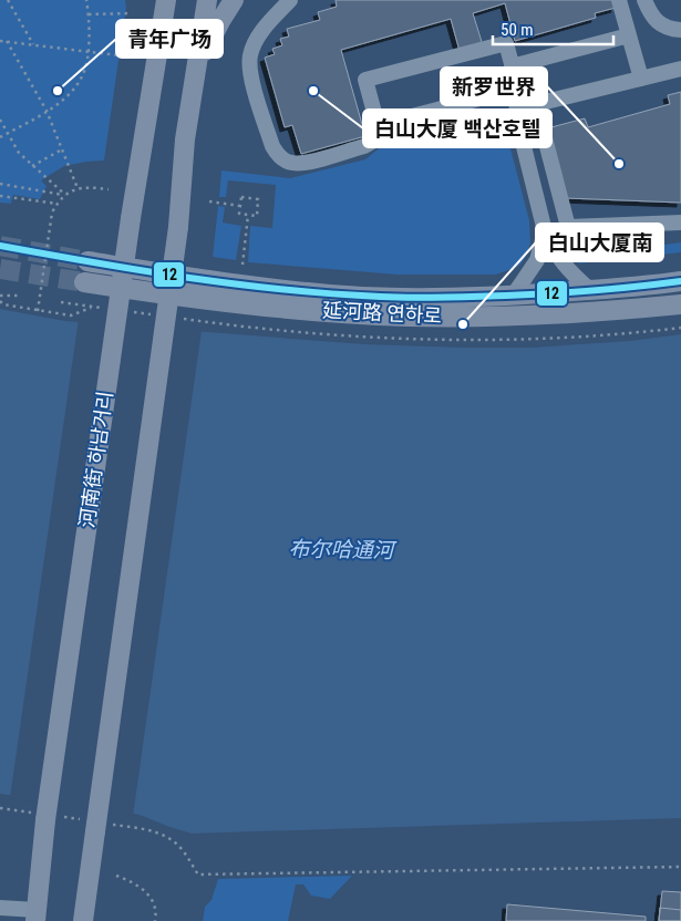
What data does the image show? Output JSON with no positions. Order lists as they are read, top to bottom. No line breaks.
{"streets":{"main road":["延河路 연하로","河南街 하남거리"]},"water":["布尔哈通河"],"places":["青年广场","白山大厦 백산호텔","新罗世界","白山大厦南"],"lines":["transit line 12"],"scale_bar":"50 m"}
